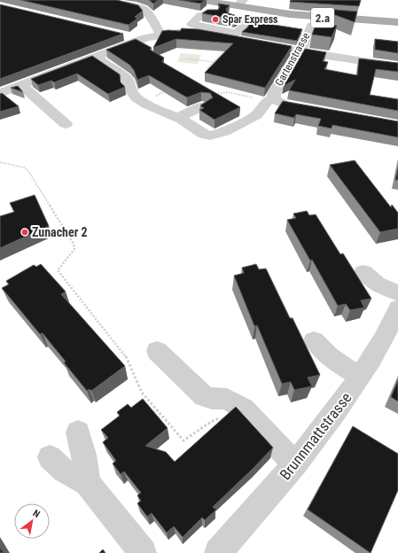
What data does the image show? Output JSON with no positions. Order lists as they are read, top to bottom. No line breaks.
{"streets":{"main road":["2.a"],"street":["Gartenstrasse","Brunnmattstrasse"]},"places":["Spar Express","Zunacher 2"],"north":"top right"}
